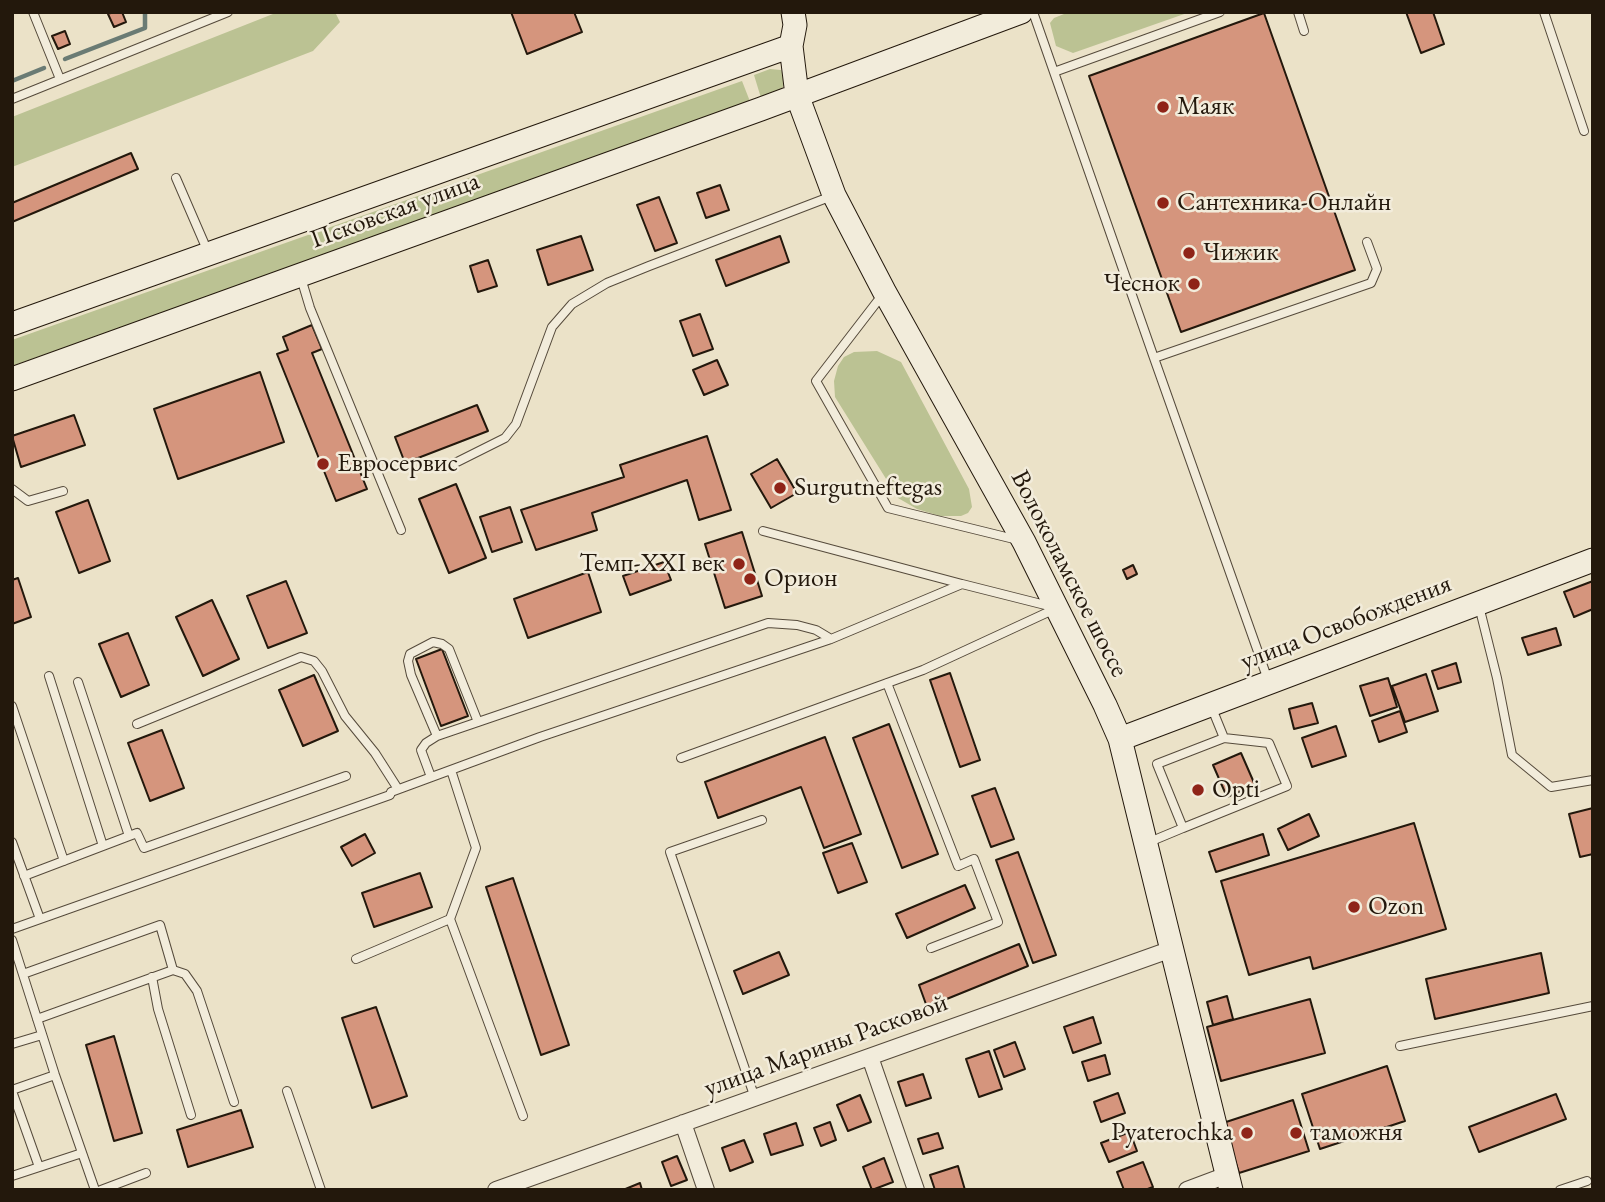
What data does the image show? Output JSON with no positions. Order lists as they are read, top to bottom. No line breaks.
{"streets":{"main road":["Псковская улица","Волоколамское шоссе","улица Освобождения"],"street":["улица Марины Расковой"]},"crossings":[["Псковская улица","Волоколамское шоссе"],["Волоколамское шоссе","улица Освобождения"],["Волоколамское шоссе","улица Марины Расковой"]],"places":["Маяк","Сантехника-Онлайн","Чижик","Чеснок","Евросервис","Surgutneftegas","Темп-XXI век","Орион","Opti","Ozon","Pyaterochka","таможня"]}
